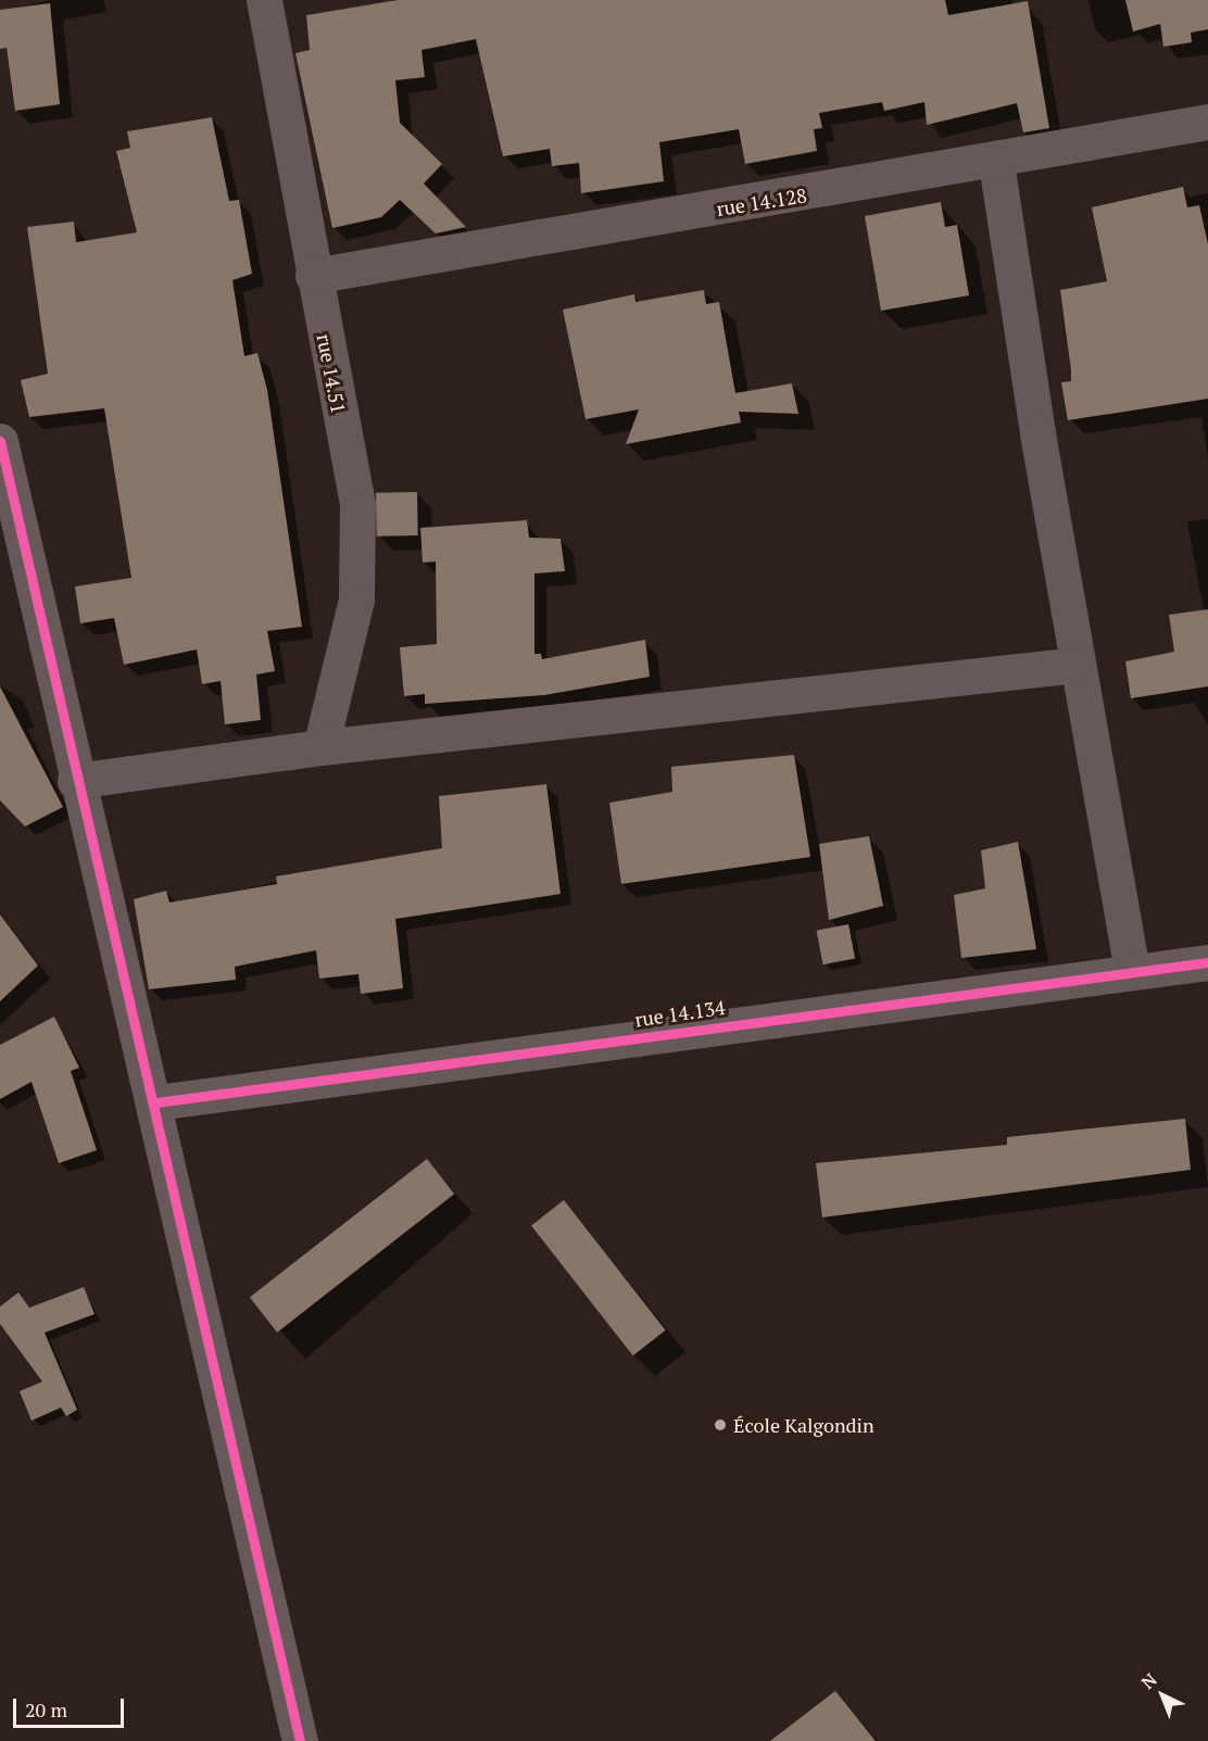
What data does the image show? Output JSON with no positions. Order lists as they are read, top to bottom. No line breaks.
{"streets":{"street":["rue 14.128","rue 14.51","rue 14.134"]},"crossings":[["rue 14.128","rue 14.51"]],"places":["École Kalgondin"],"scale_bar":"20 m","north":"top left"}
